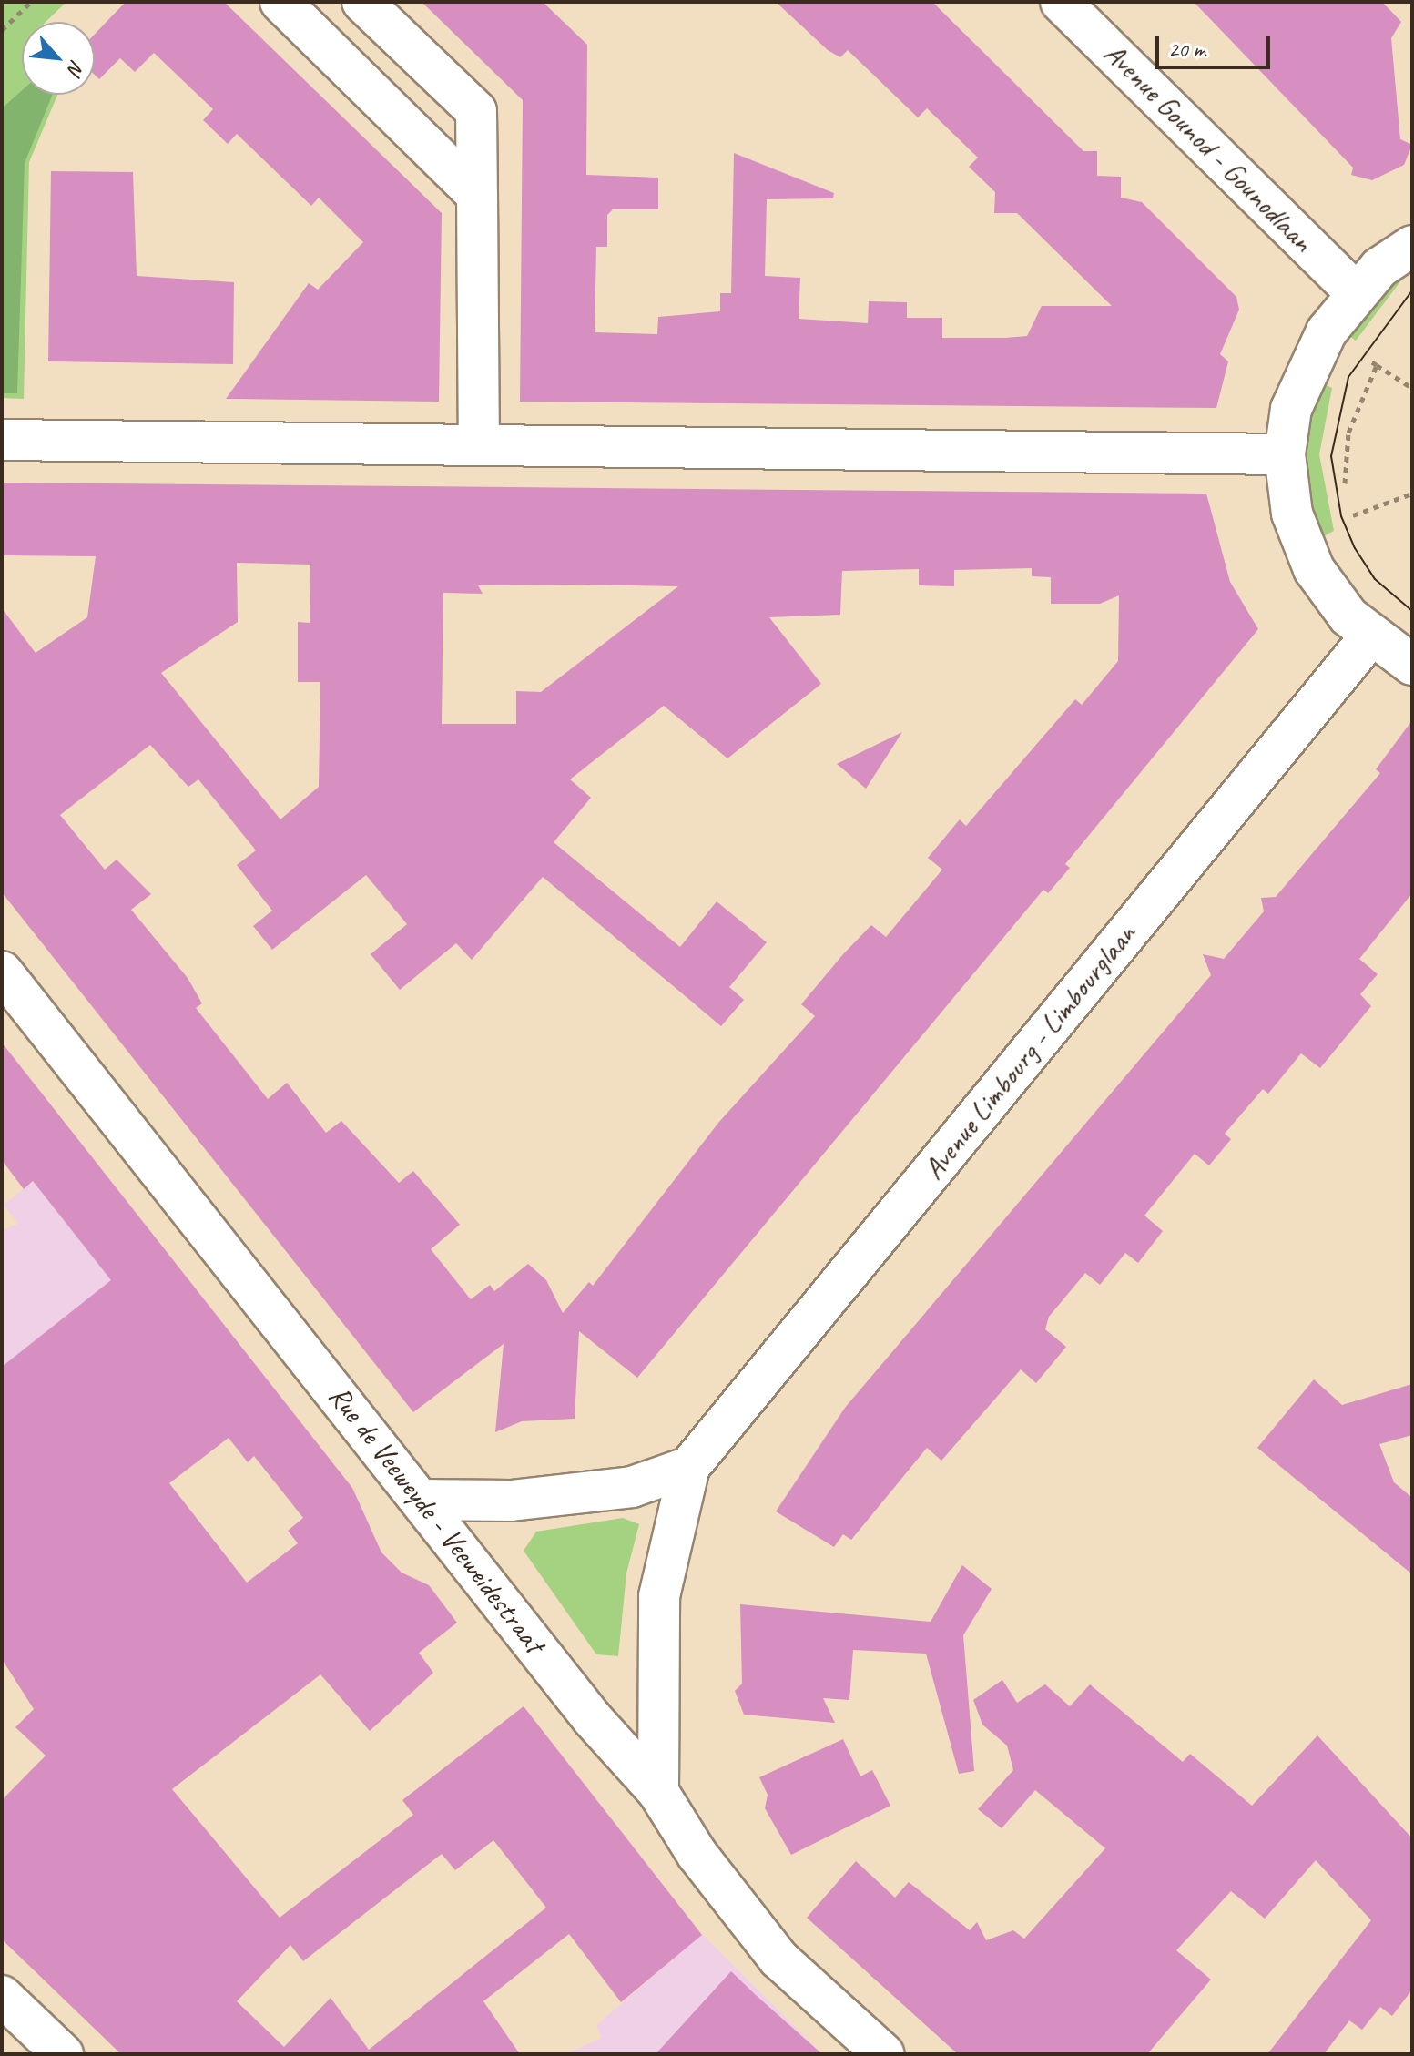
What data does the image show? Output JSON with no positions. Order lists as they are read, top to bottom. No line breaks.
{"streets":{"street":["Avenue Gounod - Gounodlaan","Avenue Limbourg - Limbourglaan","Rue de Veeweyde - Veeweidestraat"]},"crossings":[["Avenue Limbourg - Limbourglaan","Rue de Veeweyde - Veeweidestraat"]],"scale_bar":"20 m","north":"bottom right"}
